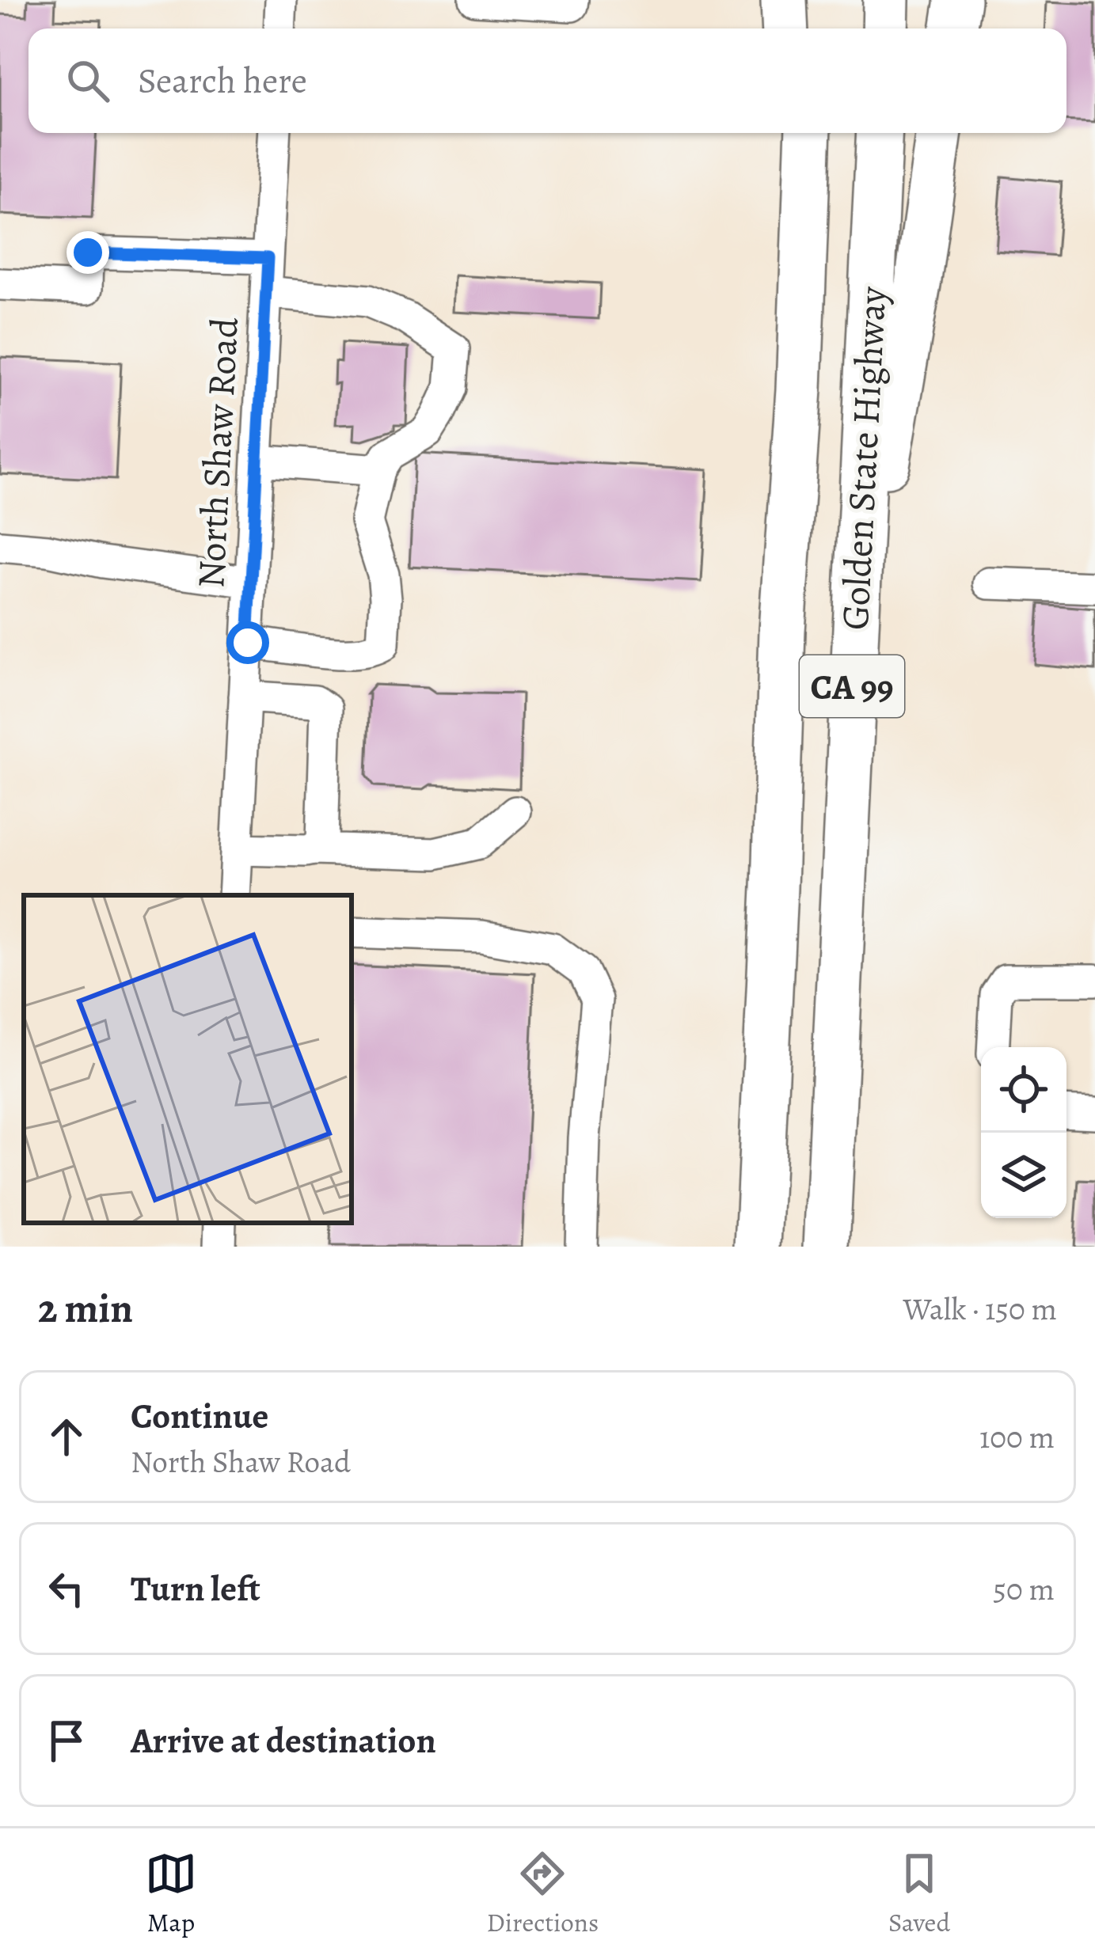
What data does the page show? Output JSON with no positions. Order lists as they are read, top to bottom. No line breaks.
{"streets":{"highway":["Golden State Highway","CA 99"],"street":["North Shaw Road"]},"page":{"search":"Search here","heading":["2 min","Walk · 150 m"],"list":[["Continue","North Shaw Road","100 m"],["Turn left","50 m"],"Arrive at destination"],"nav":["Map","Directions","Saved"]}}
